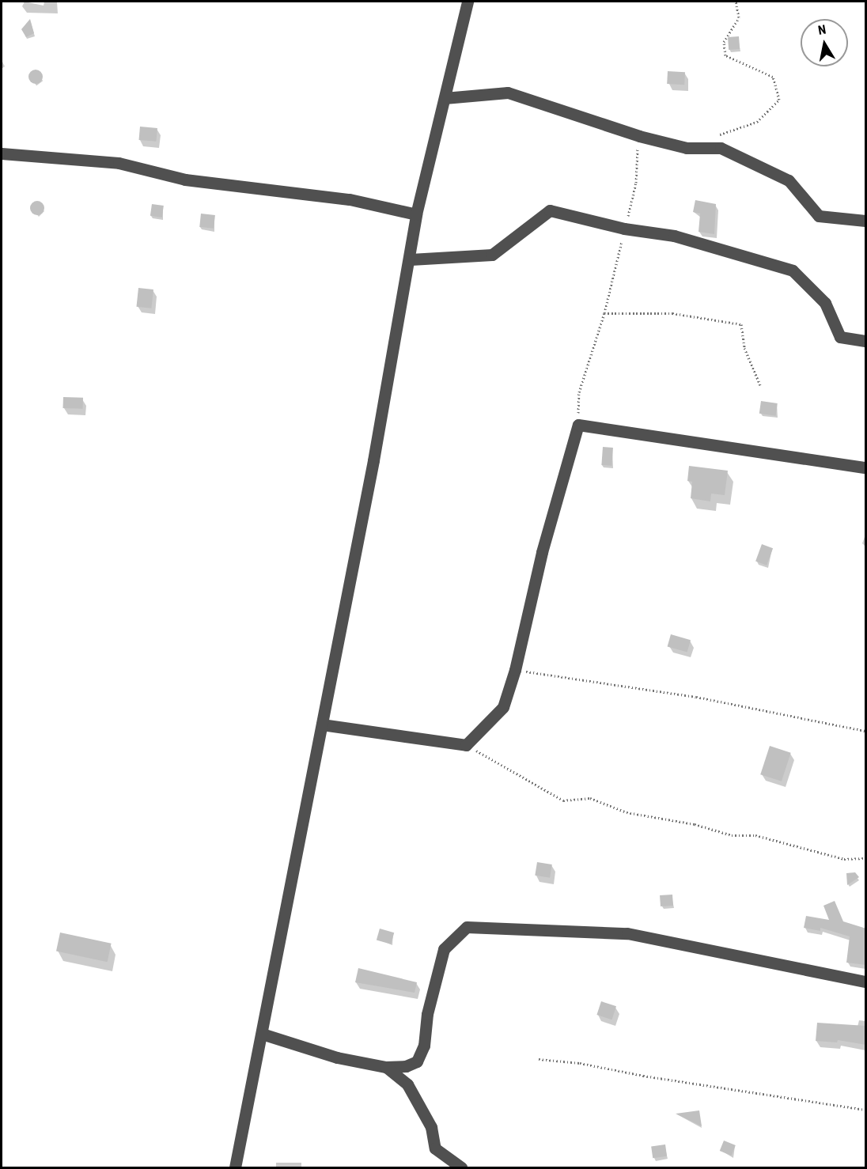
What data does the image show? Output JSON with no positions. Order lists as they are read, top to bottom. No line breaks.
{"north":"top"}
